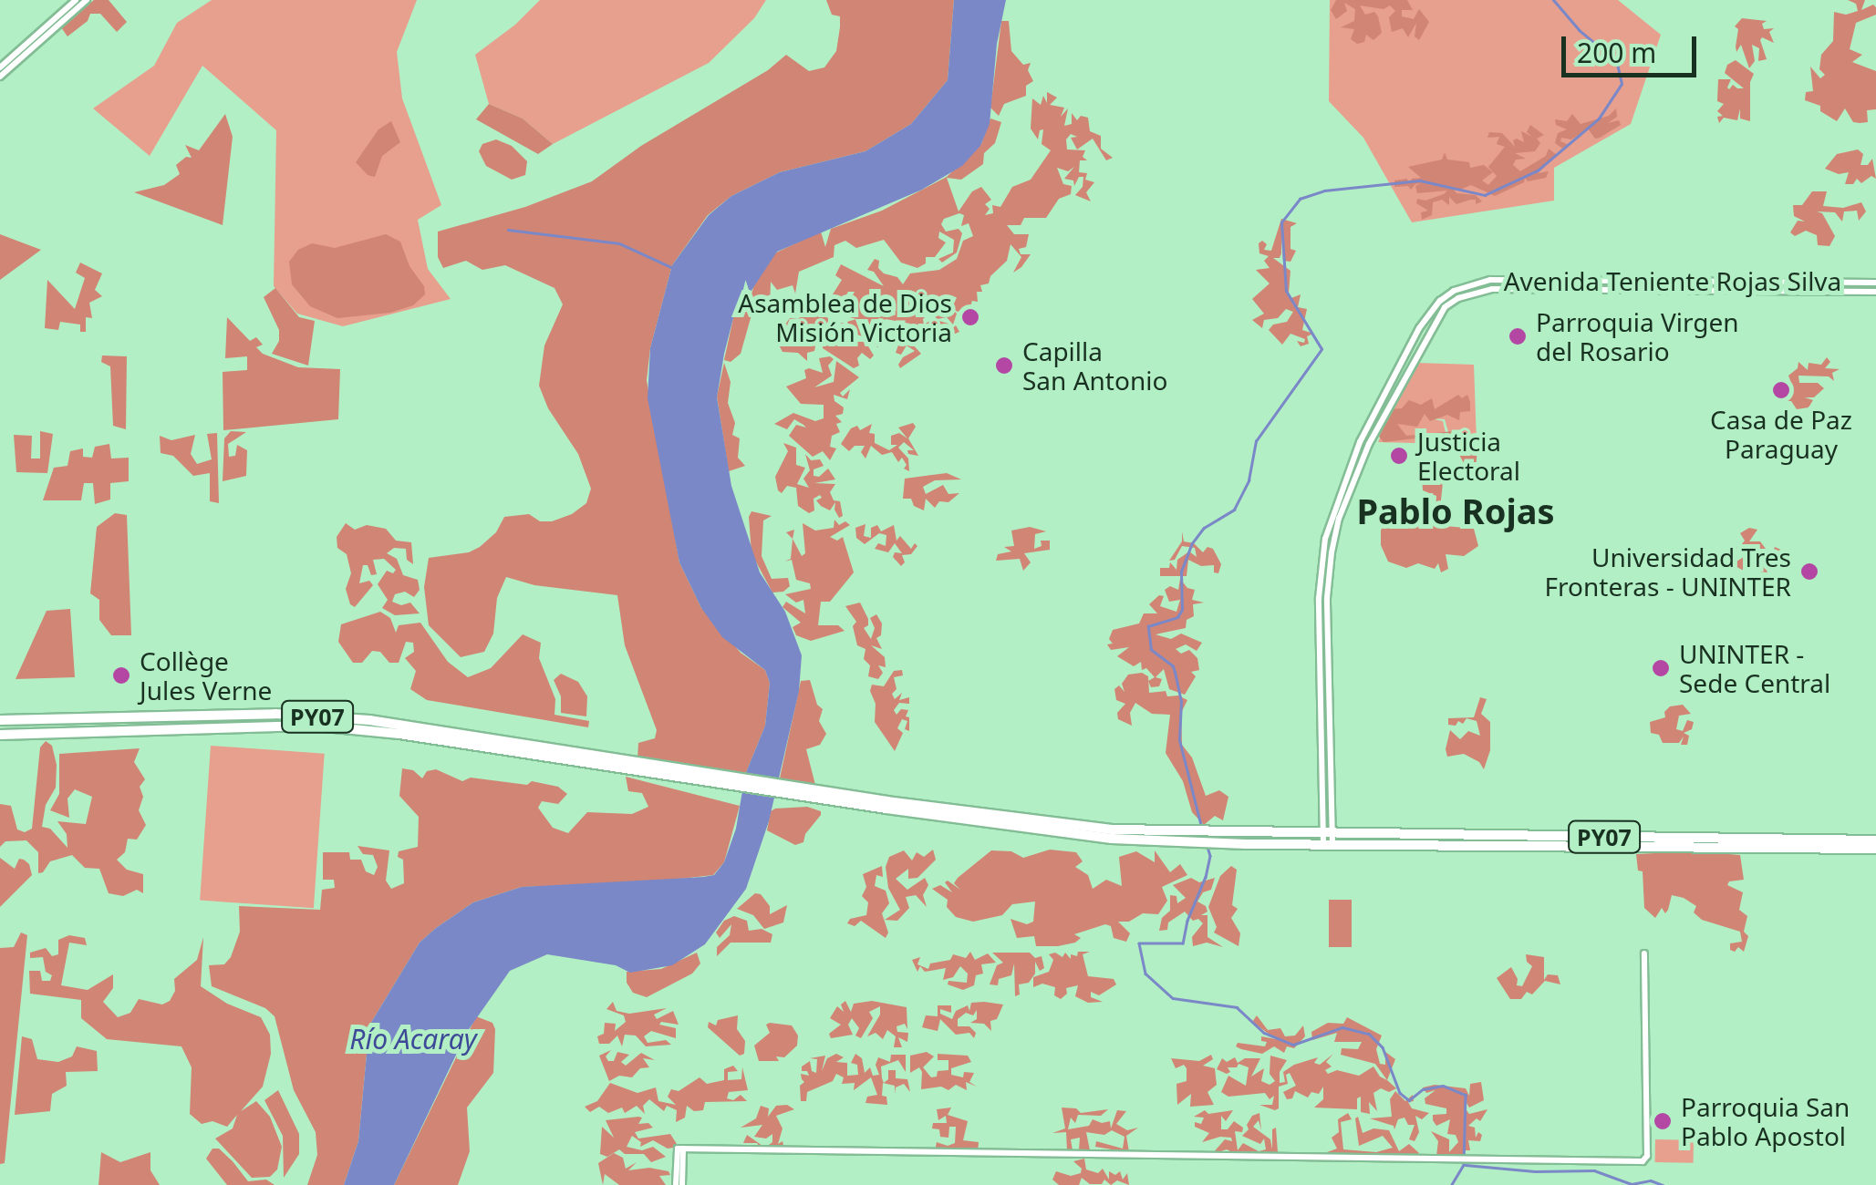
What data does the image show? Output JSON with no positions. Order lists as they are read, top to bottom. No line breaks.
{"streets":{"highway":["PY07"],"street":["Avenida Teniente Rojas Silva"]},"crossings":[["Avenida Teniente Rojas Silva","PY07"]],"districts":["Pablo Rojas"],"water":["Río Acaray"],"places":["Asamblea de Dios Misión Victoria","Parroquia Virgen del Rosario","Capilla San Antonio","Casa de Paz Paraguay","Justicia Electoral","Universidad Tres Fronteras - UNINTER","UNINTER - Sede Central","Collège Jules Verne","Parroquia San Pablo Apostol"],"scale_bar":"200 m"}
